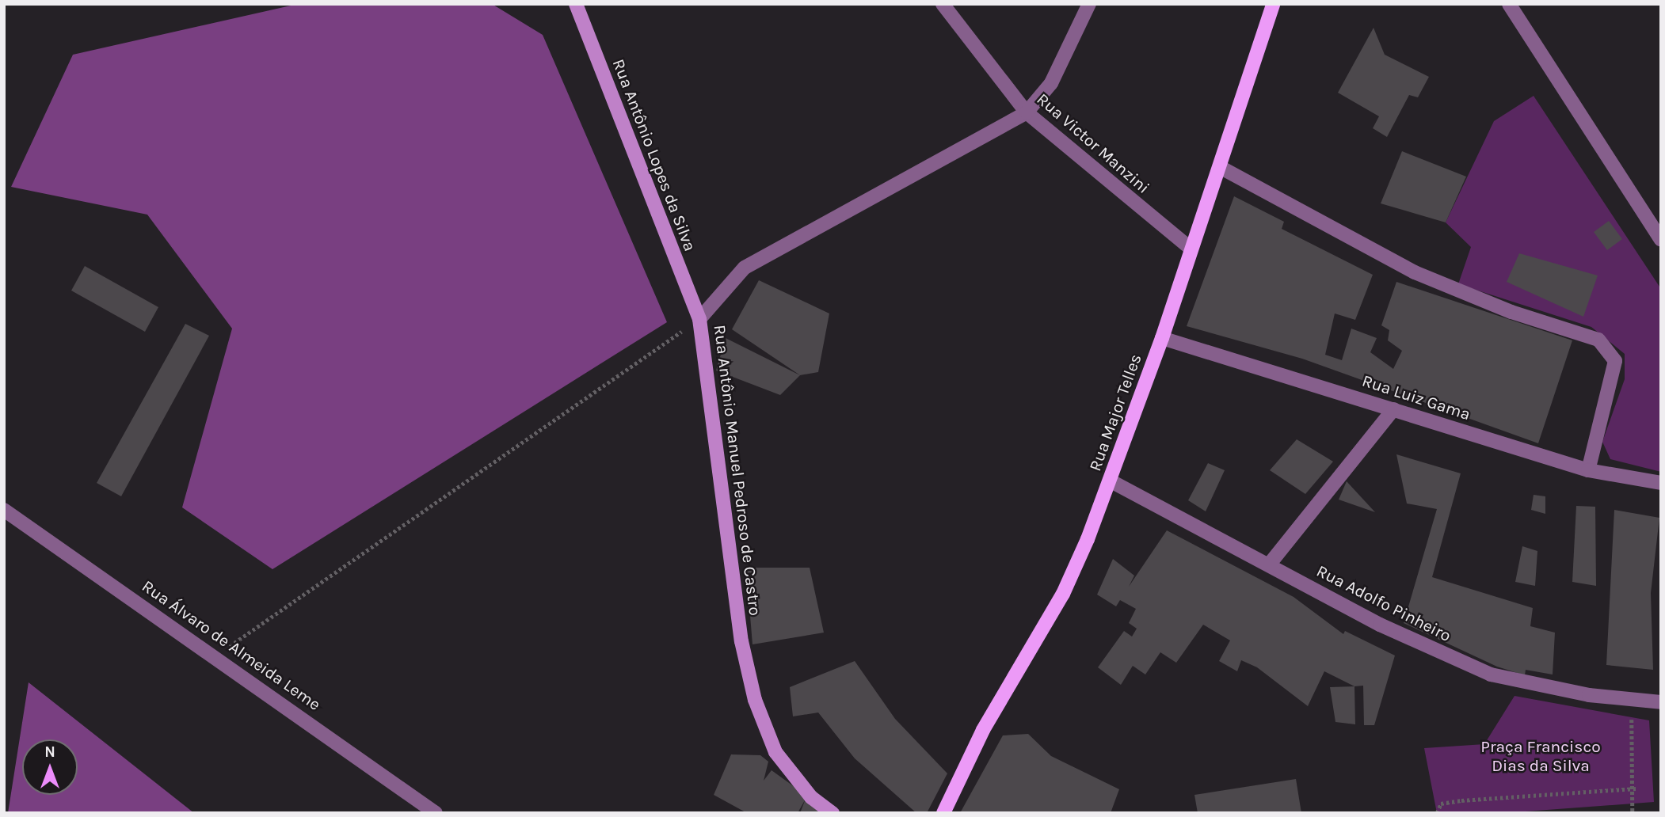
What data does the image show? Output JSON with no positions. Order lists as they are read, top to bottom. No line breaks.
{"streets":{"main road":["Rua Antônio Lopes da Silva","Rua Major Telles","Rua Antônio Manuel Pedroso de Castro"],"street":["Rua Victor Manzini","Rua Luiz Gama","Rua Adolfo Pinheiro","Rua Álvaro de Almeida Leme"]},"crossings":[["Rua Victor Manzini","Rua Major Telles"],["Rua Victor Manzini","Rua Antônio Manuel Pedroso de Castro"],["Rua Antônio Lopes da Silva","Rua Antônio Manuel Pedroso de Castro"],["Rua Luiz Gama","Rua Major Telles"],["Rua Major Telles","Rua Adolfo Pinheiro"]],"parks":["Praça Francisco Dias da Silva"],"north":"top"}
